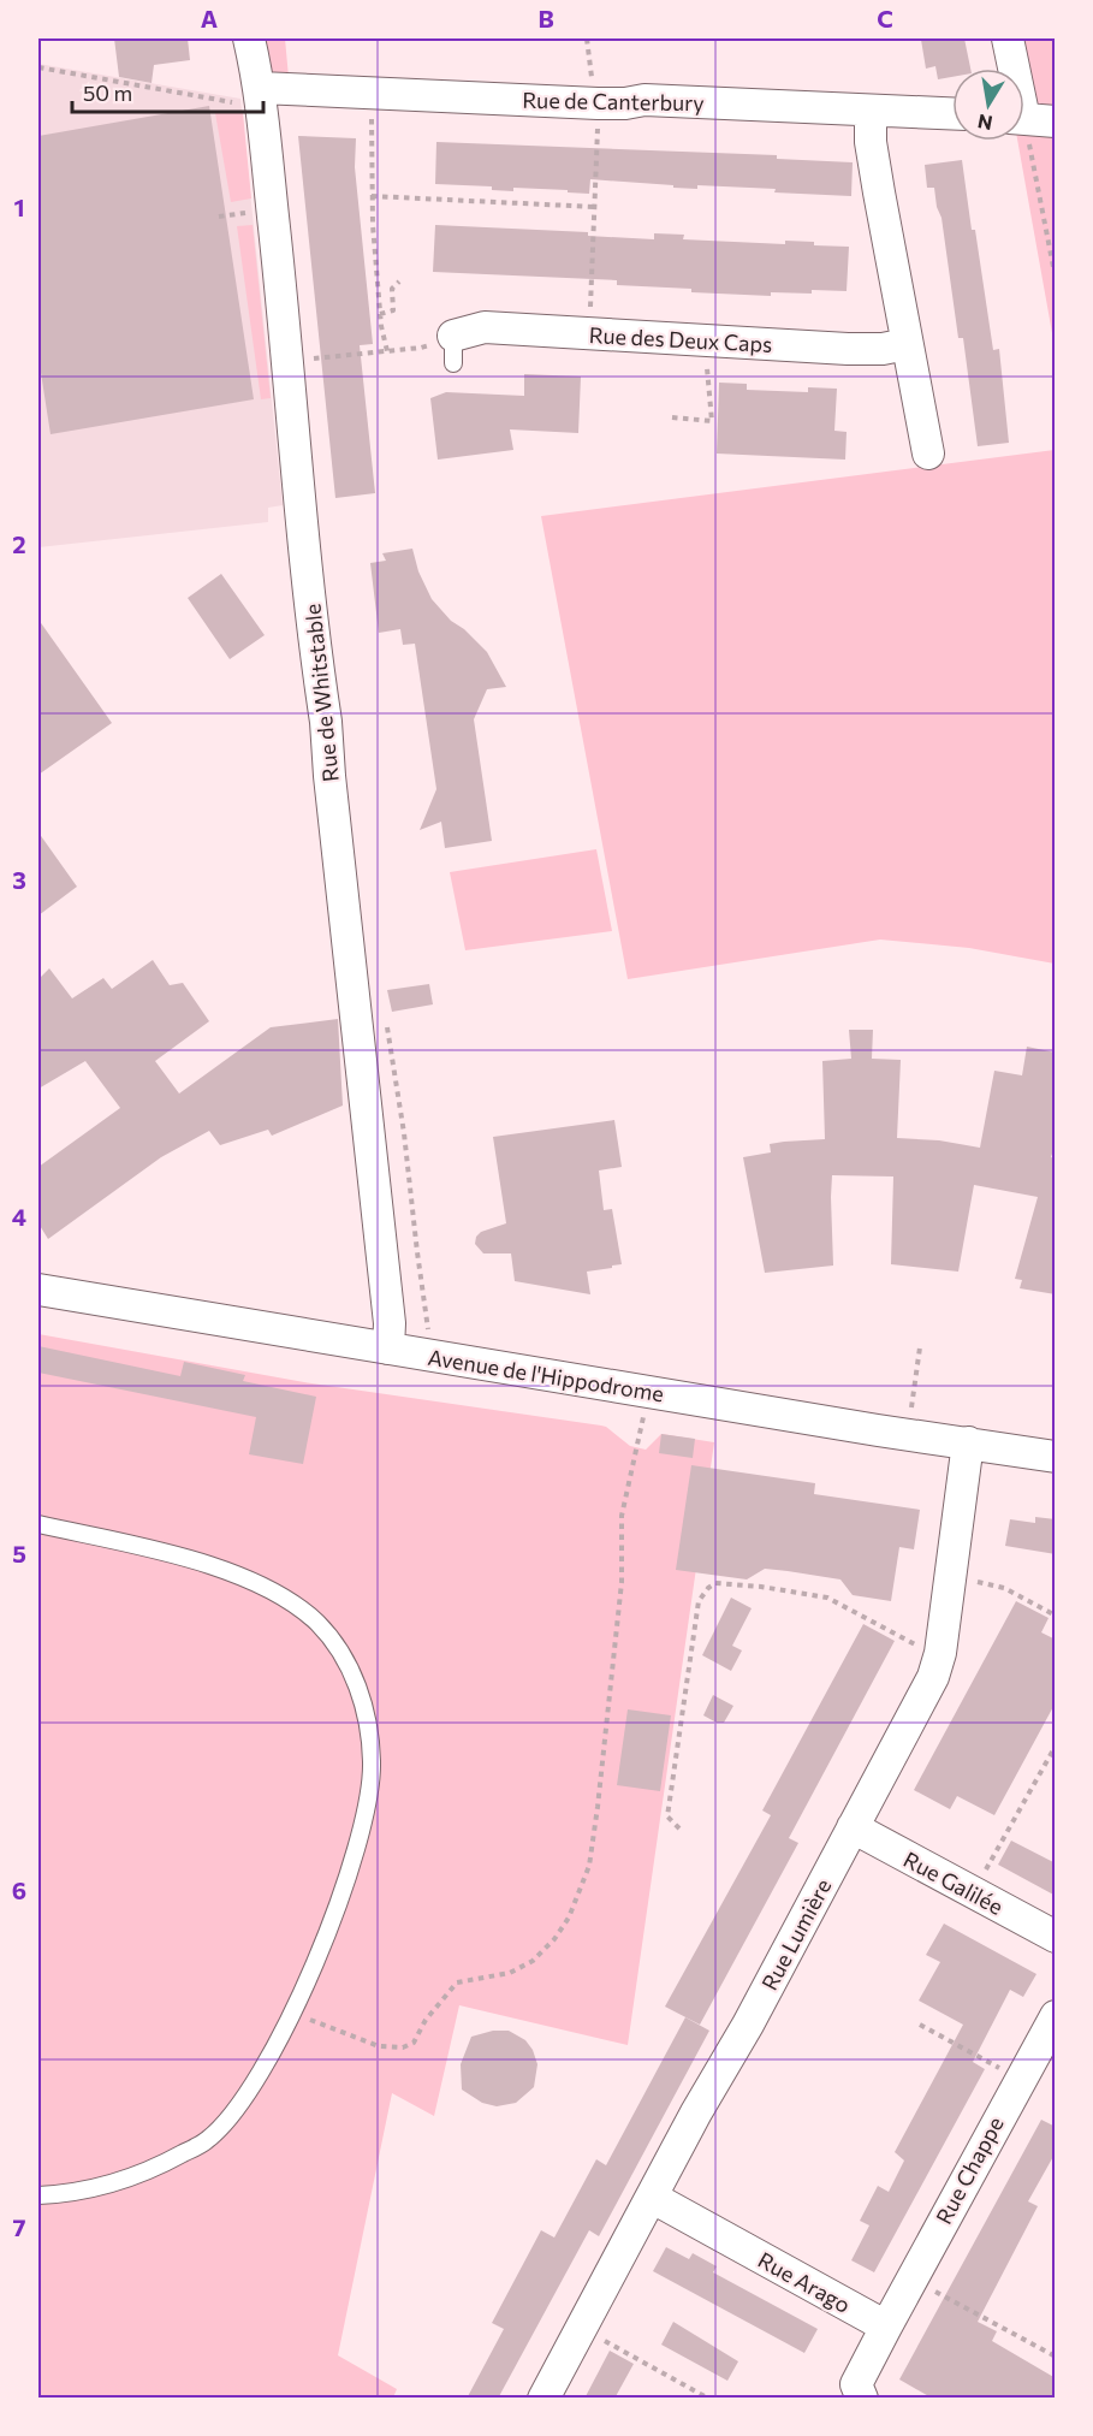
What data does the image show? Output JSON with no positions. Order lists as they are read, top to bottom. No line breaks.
{"streets":{"street":["Rue de Canterbury","Rue des Deux Caps","Rue de Whitstable","Avenue de l'Hippodrome","Rue Galilée","Rue Lumière","Rue Chappe","Rue Arago"]},"crossings":[["Rue de Canterbury","Rue de Whitstable"],["Rue de Whitstable","Avenue de l'Hippodrome"],["Avenue de l'Hippodrome","Rue Lumière"],["Rue Galilée","Rue Lumière"],["Rue Lumière","Rue Arago"],["Rue Chappe","Rue Arago"]],"scale_bar":"50 m","north":"bottom","grid":{"columns":["A","B","C"],"rows":["1","2","3","4","5","6","7"]}}
